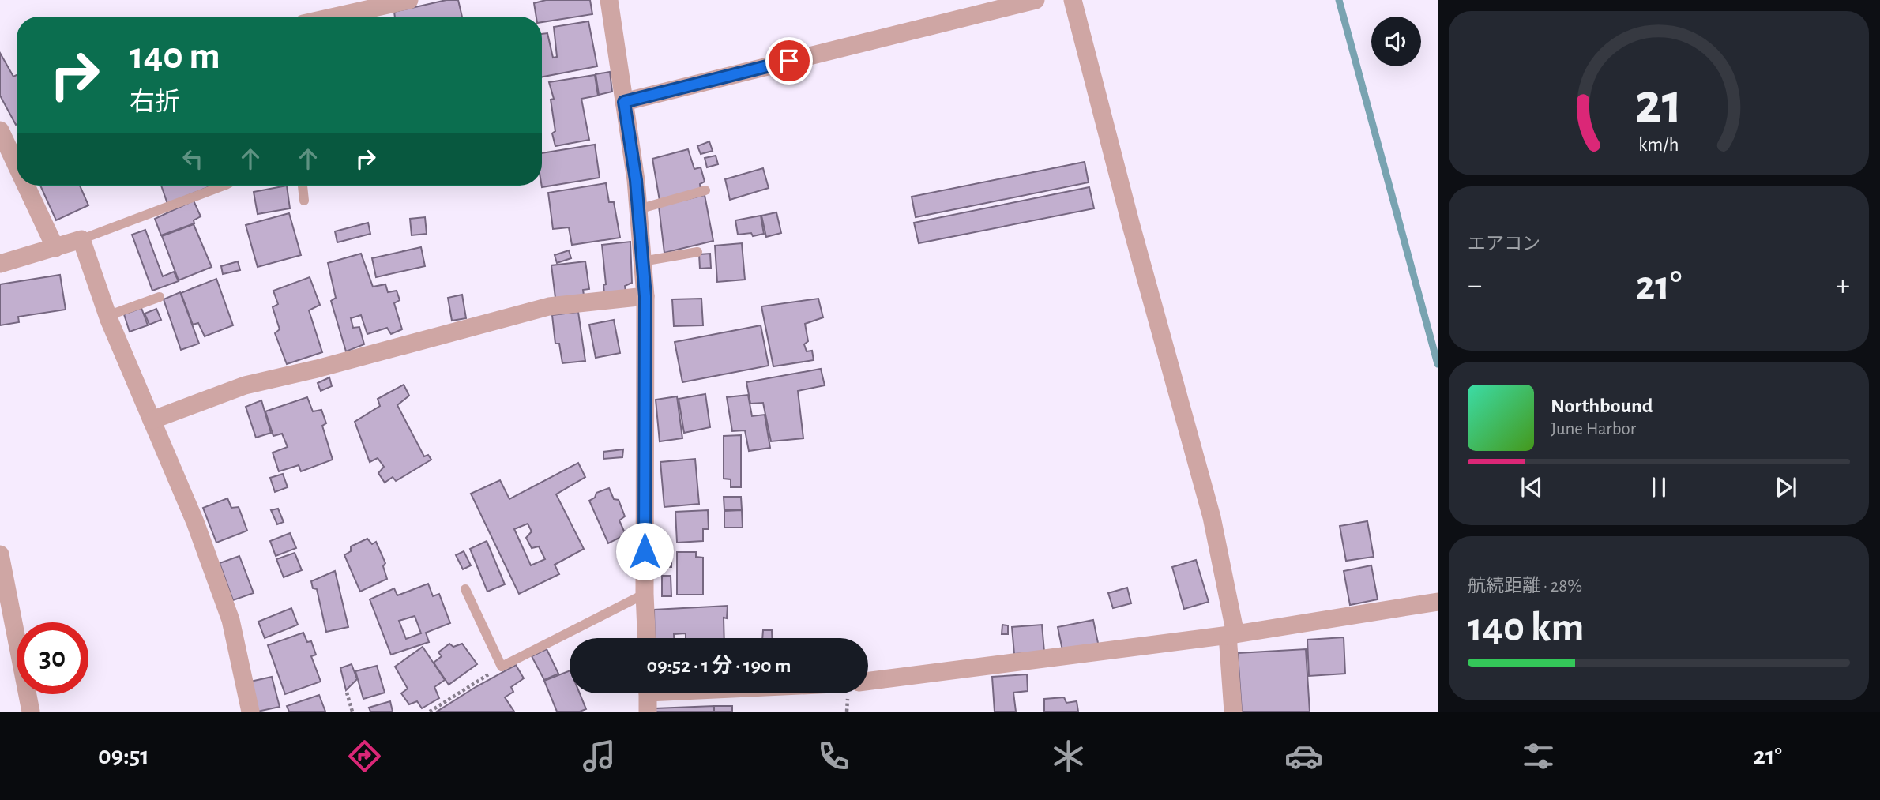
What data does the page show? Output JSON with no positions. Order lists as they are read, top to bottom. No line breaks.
{"page":{"turn":["140 m","右折"],"tile":["エアコン",["航続距離 · 28%","140 km"]],"heat":["−","21°","+"],"song":["Northbound","June Harbor"],"limit":"30","trip":"09:52 · 1 分 · 190 m","tabs":["09:51","21°"],"gauge":["21","km/h"]}}
